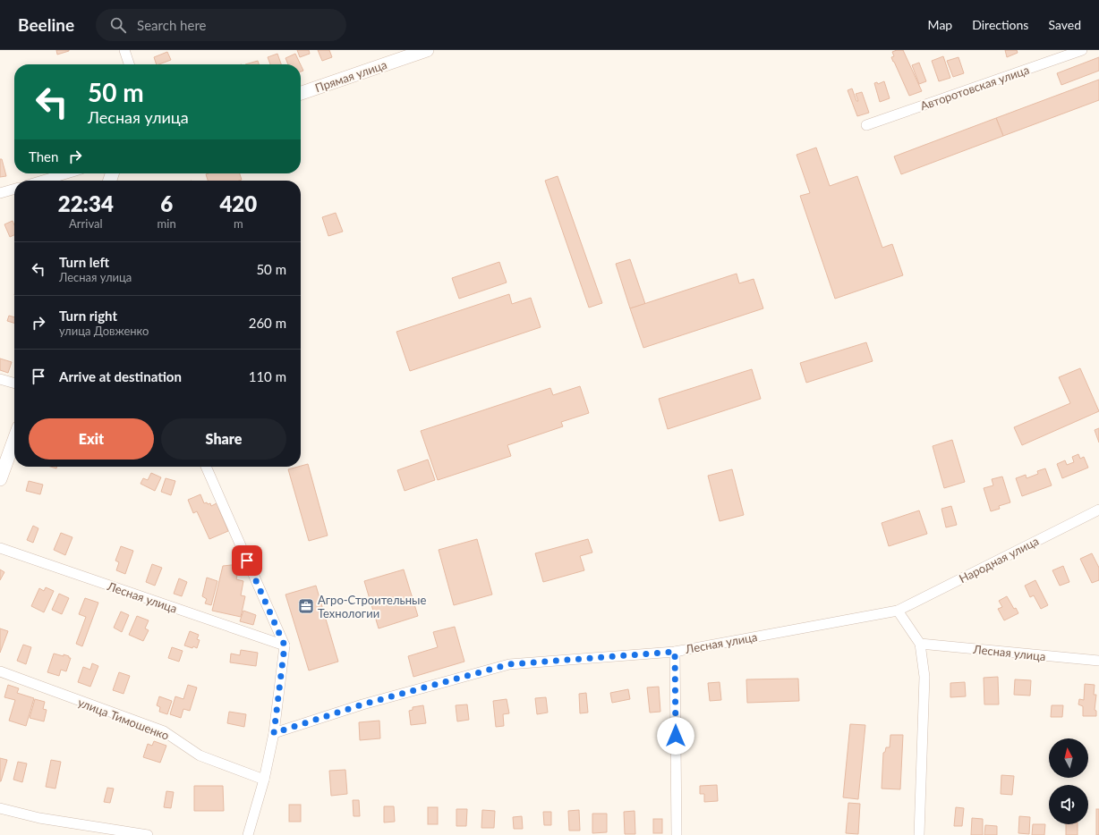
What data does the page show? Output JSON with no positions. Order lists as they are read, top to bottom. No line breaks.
{"streets":{"street":["Прямая улица","Авторотовская улица","Народная улица","Лесная улица","улица Тимошенко"]},"crossings":[["Народная улица","Лесная улица"]],"places":{"office":["Агро-Строительные Технологии"]},"north":"top","page":{"header":"Beeline","search":"Search here","nav":["Map","Directions","Saved"],"turn":["50 m","Лесная улица"],"then":"Then","eta":["22:34","Arrival","6","min","420","m"],"list":[{"name":"Turn left","note":"Лесная улица","value":"50 m"},{"name":"Turn right","note":"улица Довженко","value":"260 m"},{"name":"Arrive at destination","value":"110 m"}],"buttons":["Exit","Share"]}}
